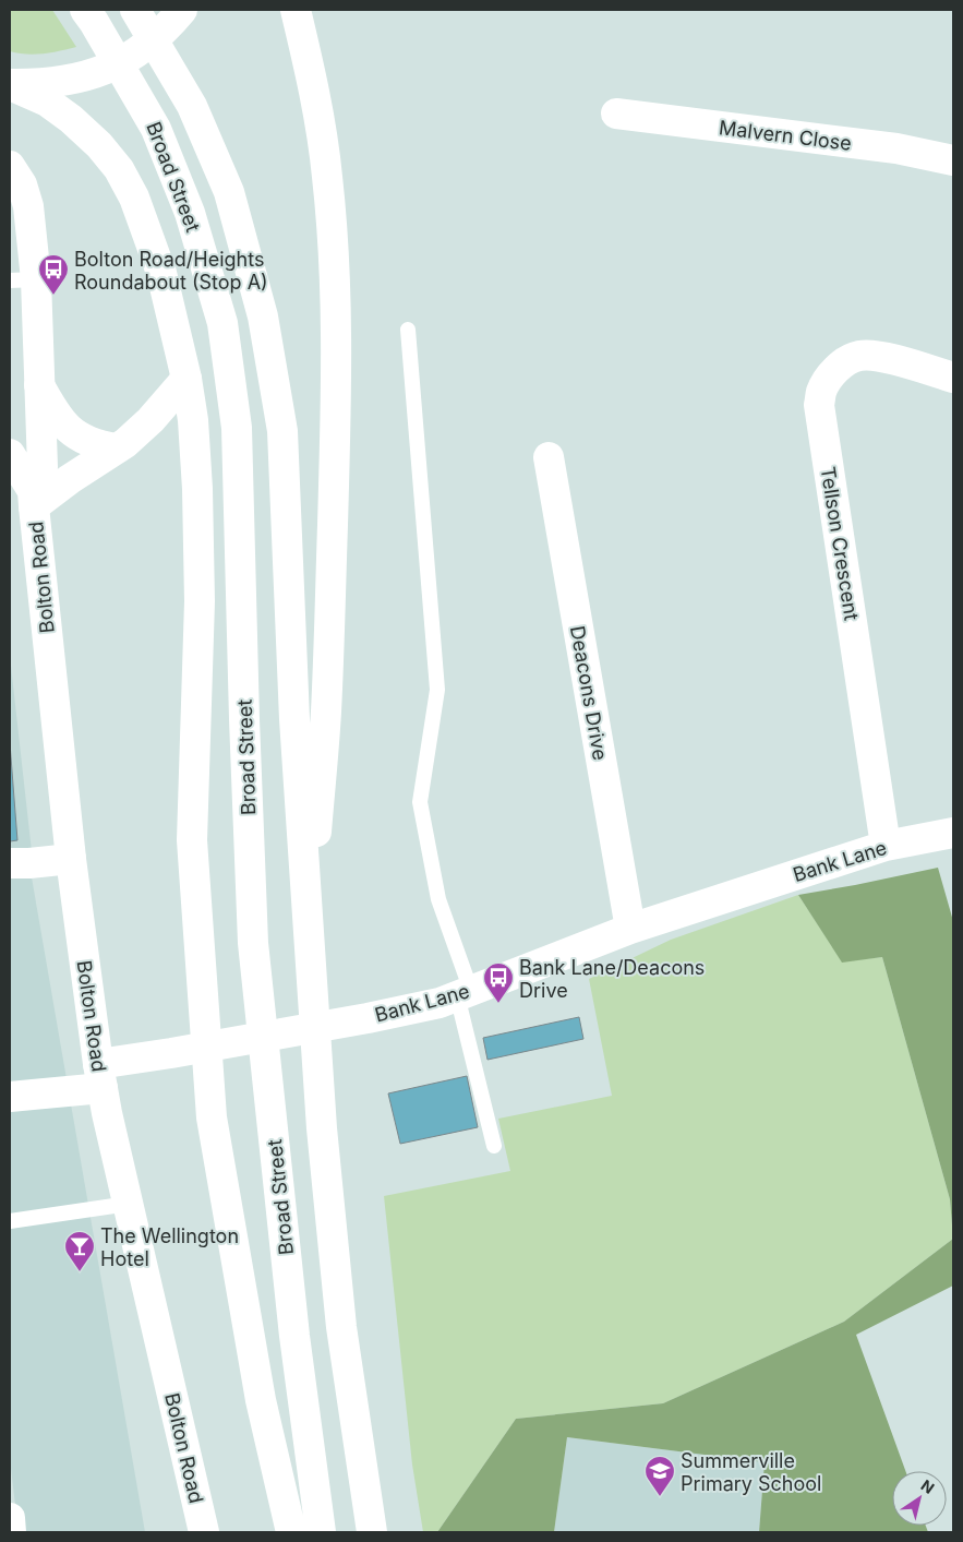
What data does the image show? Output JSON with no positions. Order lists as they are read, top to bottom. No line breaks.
{"streets":{"main road":["Malvern Close","Broad Street","Tellson Crescent","Bolton Road","Deacons Drive","Bank Lane"]},"crossings":[["Tellson Crescent","Bank Lane"],["Bolton Road","Bank Lane"],["Deacons Drive","Bank Lane"]],"places":{"bus stop":["Bolton Road/Heights Roundabout (Stop A)","Bank Lane/Deacons Drive"],"bar":["The Wellington Hotel"],"school or university":["Summerville Primary School"]},"north":"top right"}
